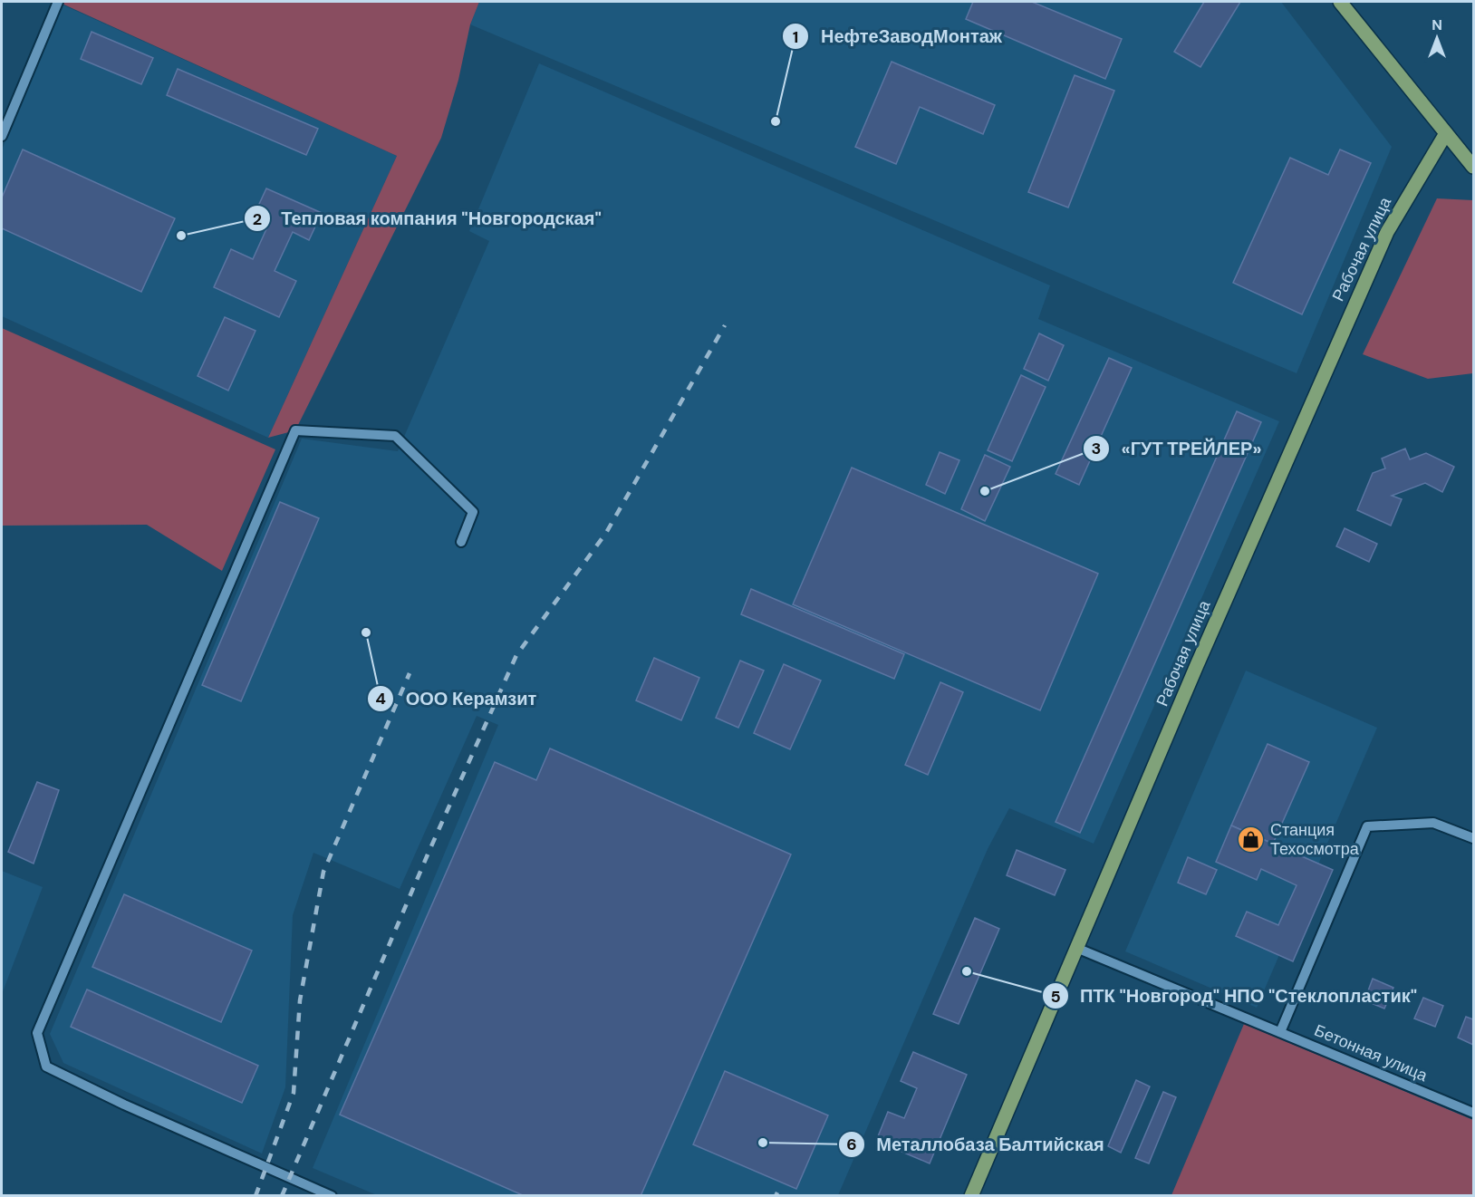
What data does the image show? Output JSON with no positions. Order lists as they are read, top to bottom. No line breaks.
{"streets":{"main road":["Рабочая улица"],"street":["Бетонная улица"]},"crossings":[["Рабочая улица","Бетонная улица"]],"places":{"other":["НефтеЗаводМонтаж","Тепловая компания \"Новгородская\"","«ГУТ ТРЕЙЛЕР»","ООО Керамзит","ПТК \"Новгород\" НПО \"Стеклопластик\"","Металлобаза Балтийская"],"shop":["Станция Техосмотра"]},"north":"top"}
